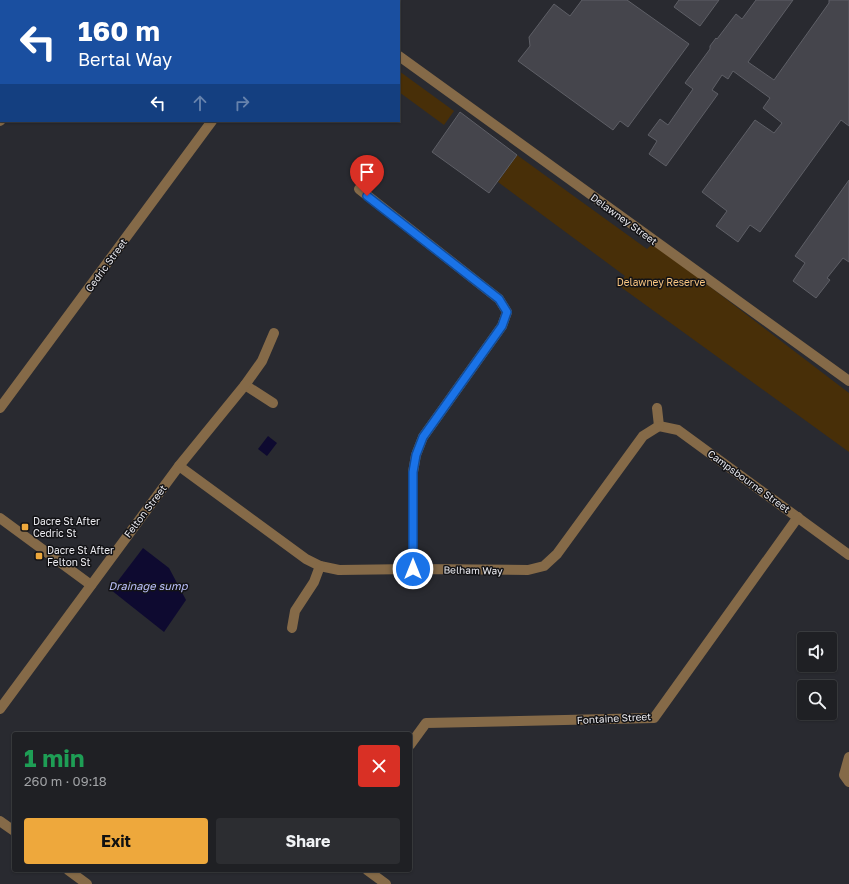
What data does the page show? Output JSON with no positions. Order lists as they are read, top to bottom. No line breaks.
{"streets":{"street":["Delawney Street","Cedric Street","Campsbourne Street","Felton Street","Belham Way","Fontaine Street"]},"crossings":[["Campsbourne Street","Belham Way"],["Campsbourne Street","Fontaine Street"],["Felton Street","Belham Way"]],"water":["Drainage sump"],"parks":["Delawney Reserve"],"places":{"transit":["Dacre St After Cedric St","Dacre St After Felton St"]},"page":{"turn":["160 m","Bertal Way"],"heading":["1 min","260 m · 09:18"],"buttons":["Exit","Share"]}}
